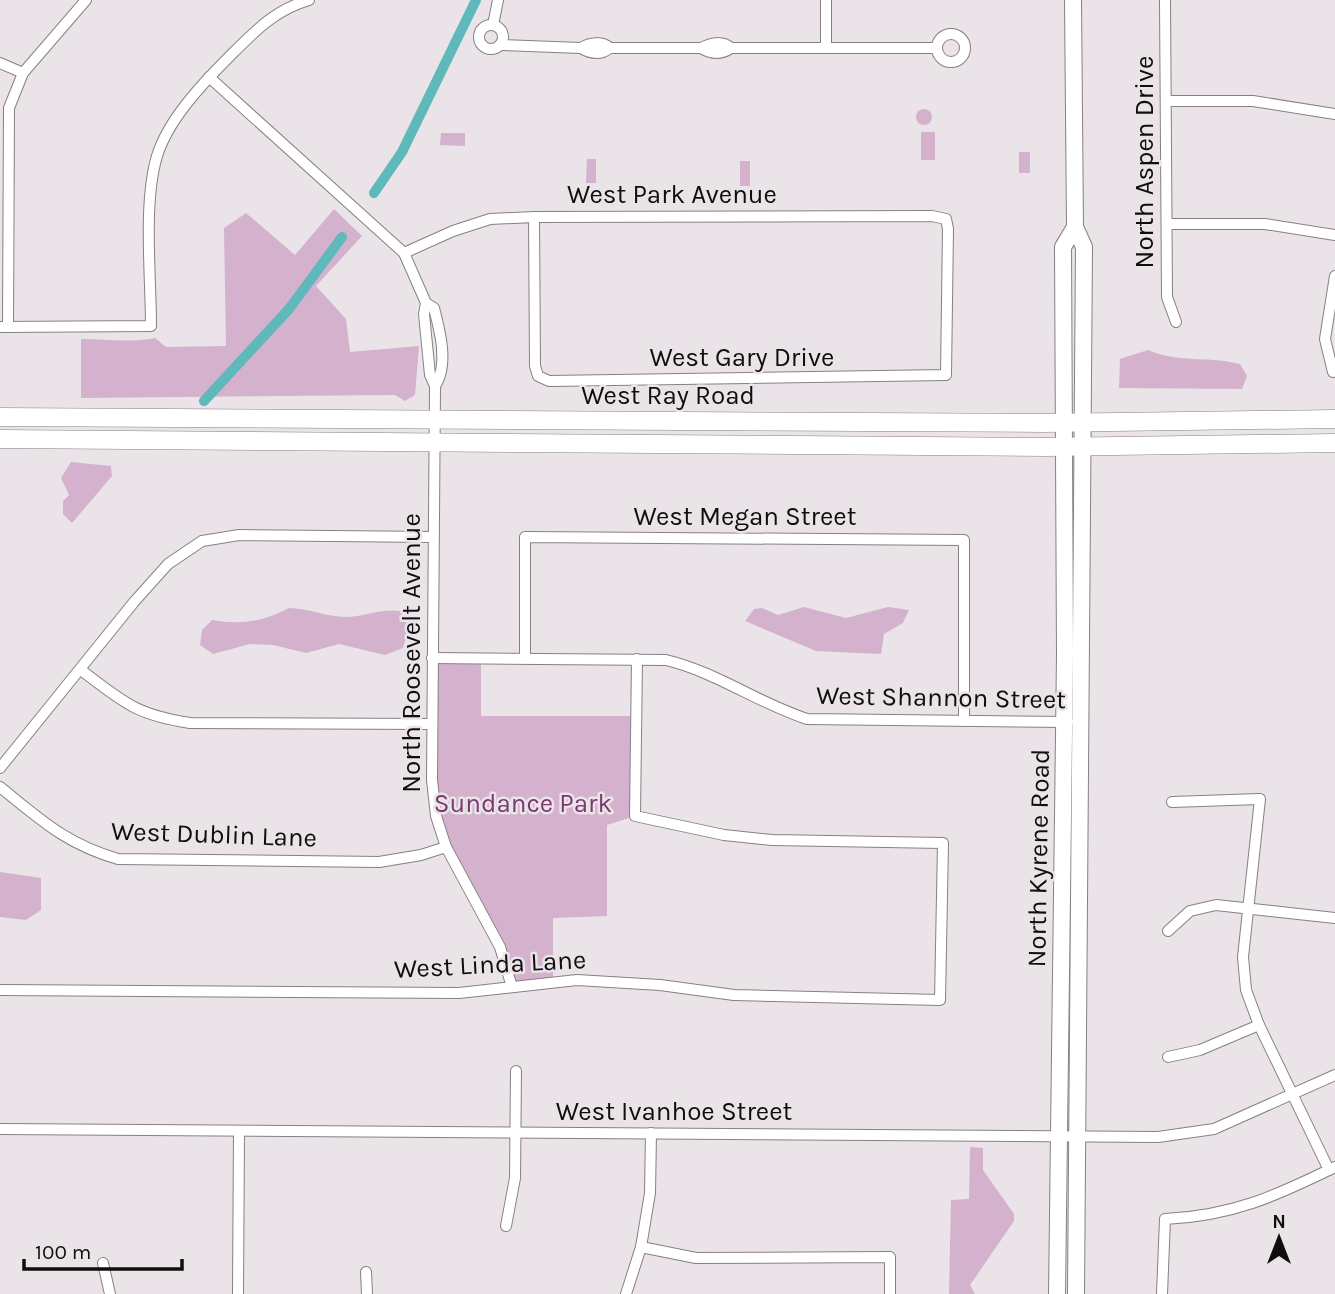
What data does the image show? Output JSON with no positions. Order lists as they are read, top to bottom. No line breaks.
{"streets":{"main road":["West Ray Road","North Kyrene Road"],"street":["North Aspen Drive","West Park Avenue","West Gary Drive","West Megan Street","North Roosevelt Avenue","West Shannon Street","West Dublin Lane","West Linda Lane","West Ivanhoe Street"]},"crossings":[["West Park Avenue","West Gary Drive"],["West Park Avenue","North Roosevelt Avenue"],["West Ray Road","North Roosevelt Avenue"],["West Ray Road","North Kyrene Road"],["West Megan Street","West Shannon Street"],["North Roosevelt Avenue","West Shannon Street"],["North Roosevelt Avenue","West Dublin Lane"],["North Roosevelt Avenue","West Linda Lane"],["West Shannon Street","North Kyrene Road"],["West Shannon Street","West Linda Lane"],["North Kyrene Road","West Ivanhoe Street"]],"parks":["Sundance Park"],"scale_bar":"100 m","north":"top"}
